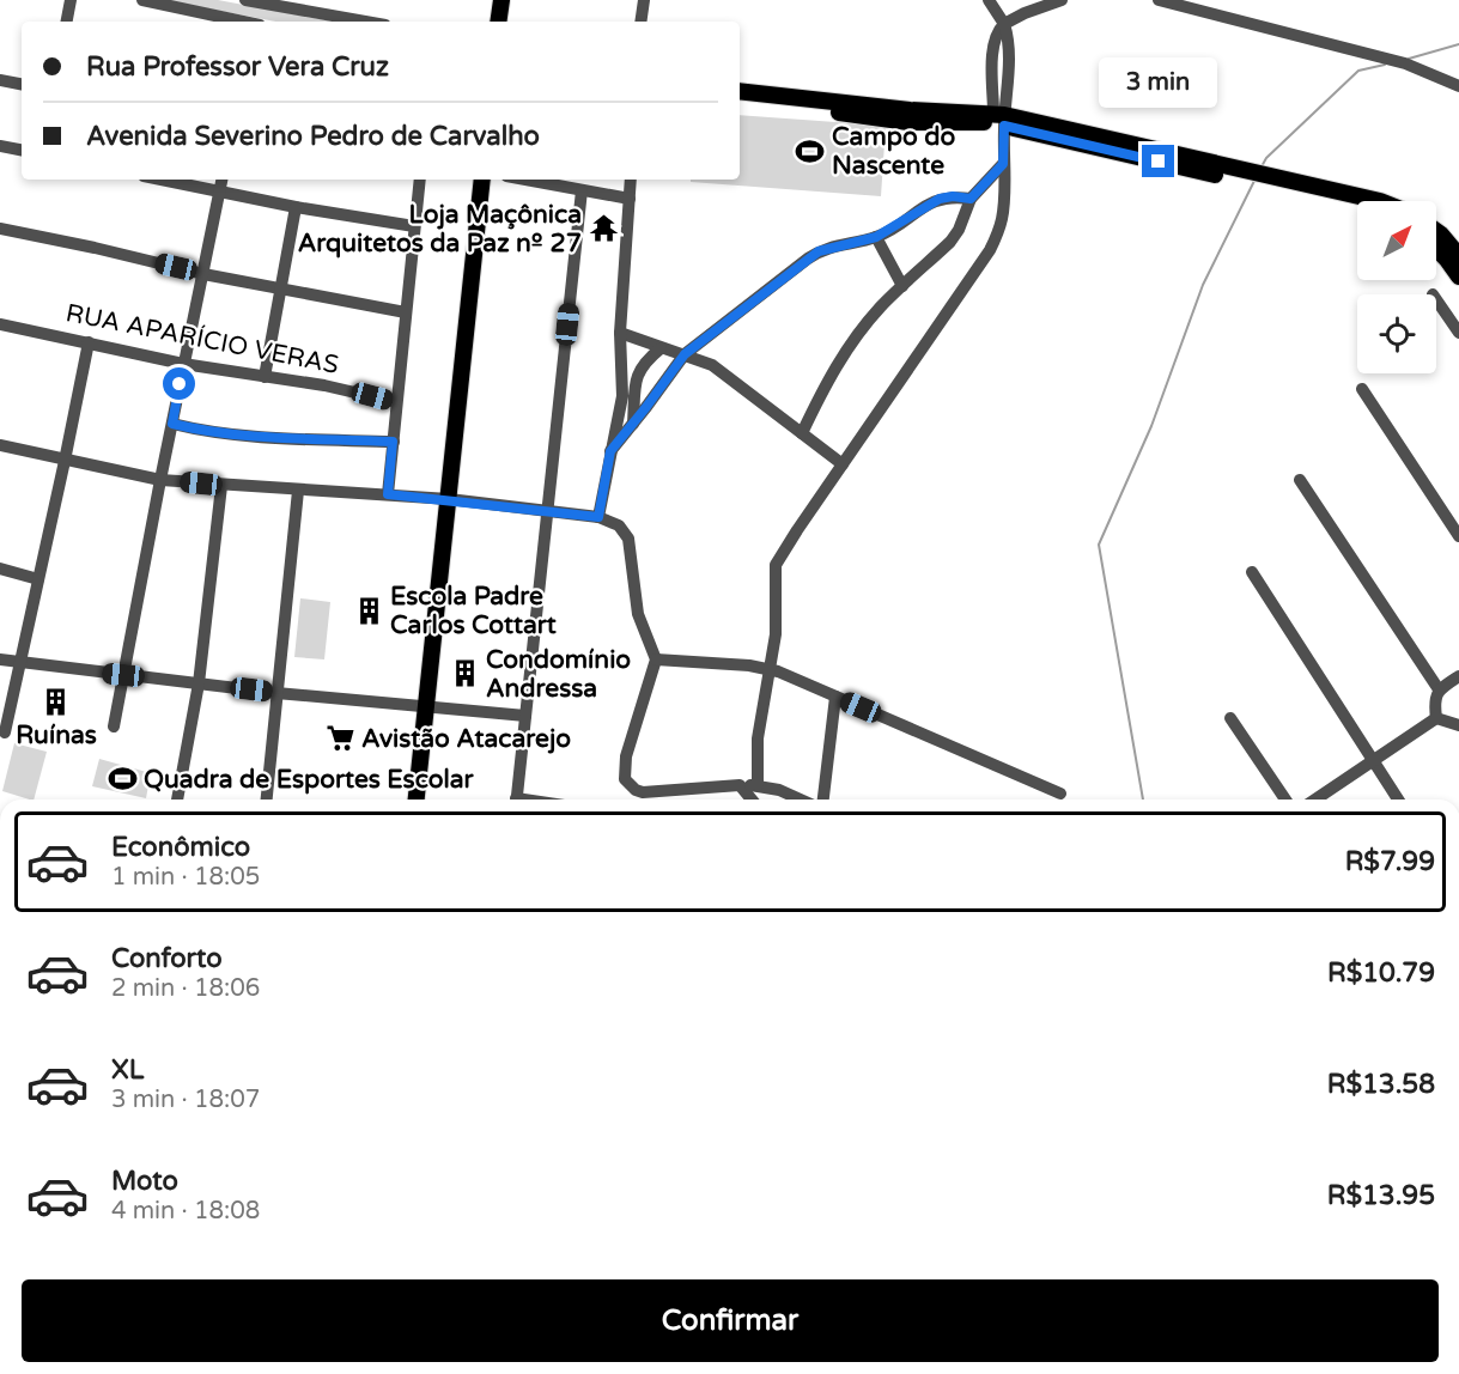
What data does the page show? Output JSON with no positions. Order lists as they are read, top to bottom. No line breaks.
{"streets":{"street":["RUA APARÍCIO VERAS"]},"places":{"sports":["Campo do Nascente","Quadra de Esportes Escolar"],"temple":["Loja Maçônica Arquitetos da Paz nº 27"],"building":["Escola Padre Carlos Cottart","Condomínio Andressa","Ruínas"],"supermarket":["Avistão Atacarejo"]},"north":"top right","page":{"banner":["Rua Professor Vera Cruz","Avenida Severino Pedro de Carvalho"],"bubble":"3 min","list":[{"name":"Econômico","note":"1 min · 18:05","value":"R$7.99"},{"name":"Conforto","note":"2 min · 18:06","value":"R$10.79"},{"name":"XL","note":"3 min · 18:07","value":"R$13.58"},{"name":"Moto","note":"4 min · 18:08","value":"R$13.95"}],"buttons":"Confirmar"}}
